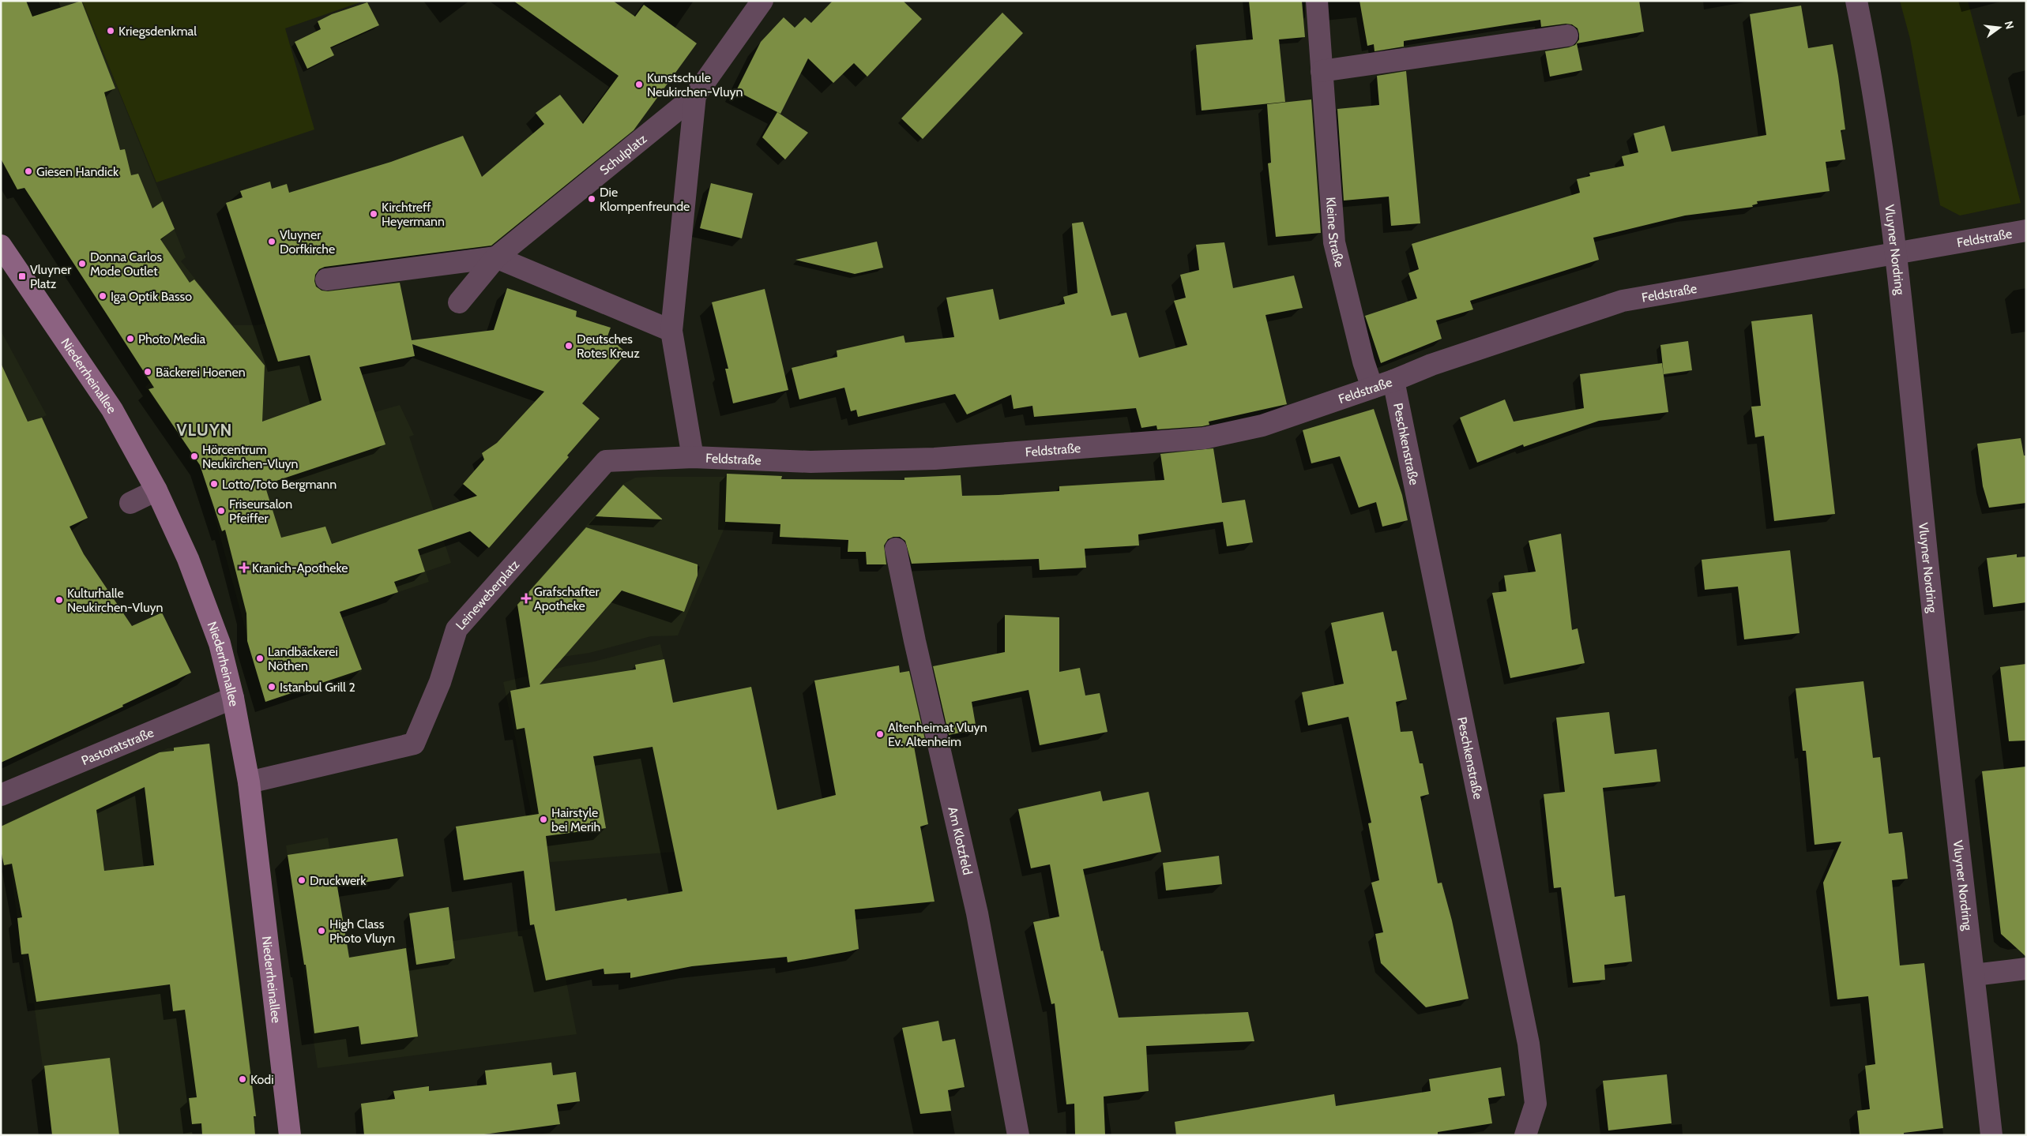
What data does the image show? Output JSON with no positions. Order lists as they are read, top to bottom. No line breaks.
{"streets":{"main road":["Niederrheinallee"],"street":["Schulplatz","Kleine Straße","Feldstraße","Vluyner Nordring","Peschkenstraße","Leineweberplatz","Pastoratstraße","Am Klotzfeld"]},"crossings":[["Schulplatz","Feldstraße"],["Schulplatz","Leineweberplatz"],["Kleine Straße","Feldstraße"],["Feldstraße","Vluyner Nordring"],["Feldstraße","Peschkenstraße"],["Feldstraße","Leineweberplatz"],["Niederrheinallee","Leineweberplatz"],["Niederrheinallee","Pastoratstraße"]],"districts":["VLUYN"],"places":{"other":["Kriegsdenkmal","Kunstschule Neukirchen-Vluyn","Giesen Handick","Die Klompenfreunde","Kirchtreff Heyermann","Vluyner Dorfkirche","Donna Carlos Mode Outlet","Iga Optik Basso","Photo Media","Deutsches Rotes Kreuz","Bäckerei Hoenen","Hörcentrum Neukirchen-Vluyn","Lotto/Toto Bergmann","Friseursalon Pfeiffer","Kulturhalle Neukirchen-Vluyn","Landbäckerei Nöthen","Istanbul Grill 2","Altenheimat Vluyn Ev. Altenheim","Hairstyle bei Merih","Druckwerk","High Class Photo Vluyn","Kodi"],"transit":["Vluyner Platz"],"health":["Kranich-Apotheke","Grafschafter Apotheke"]},"north":"right"}
